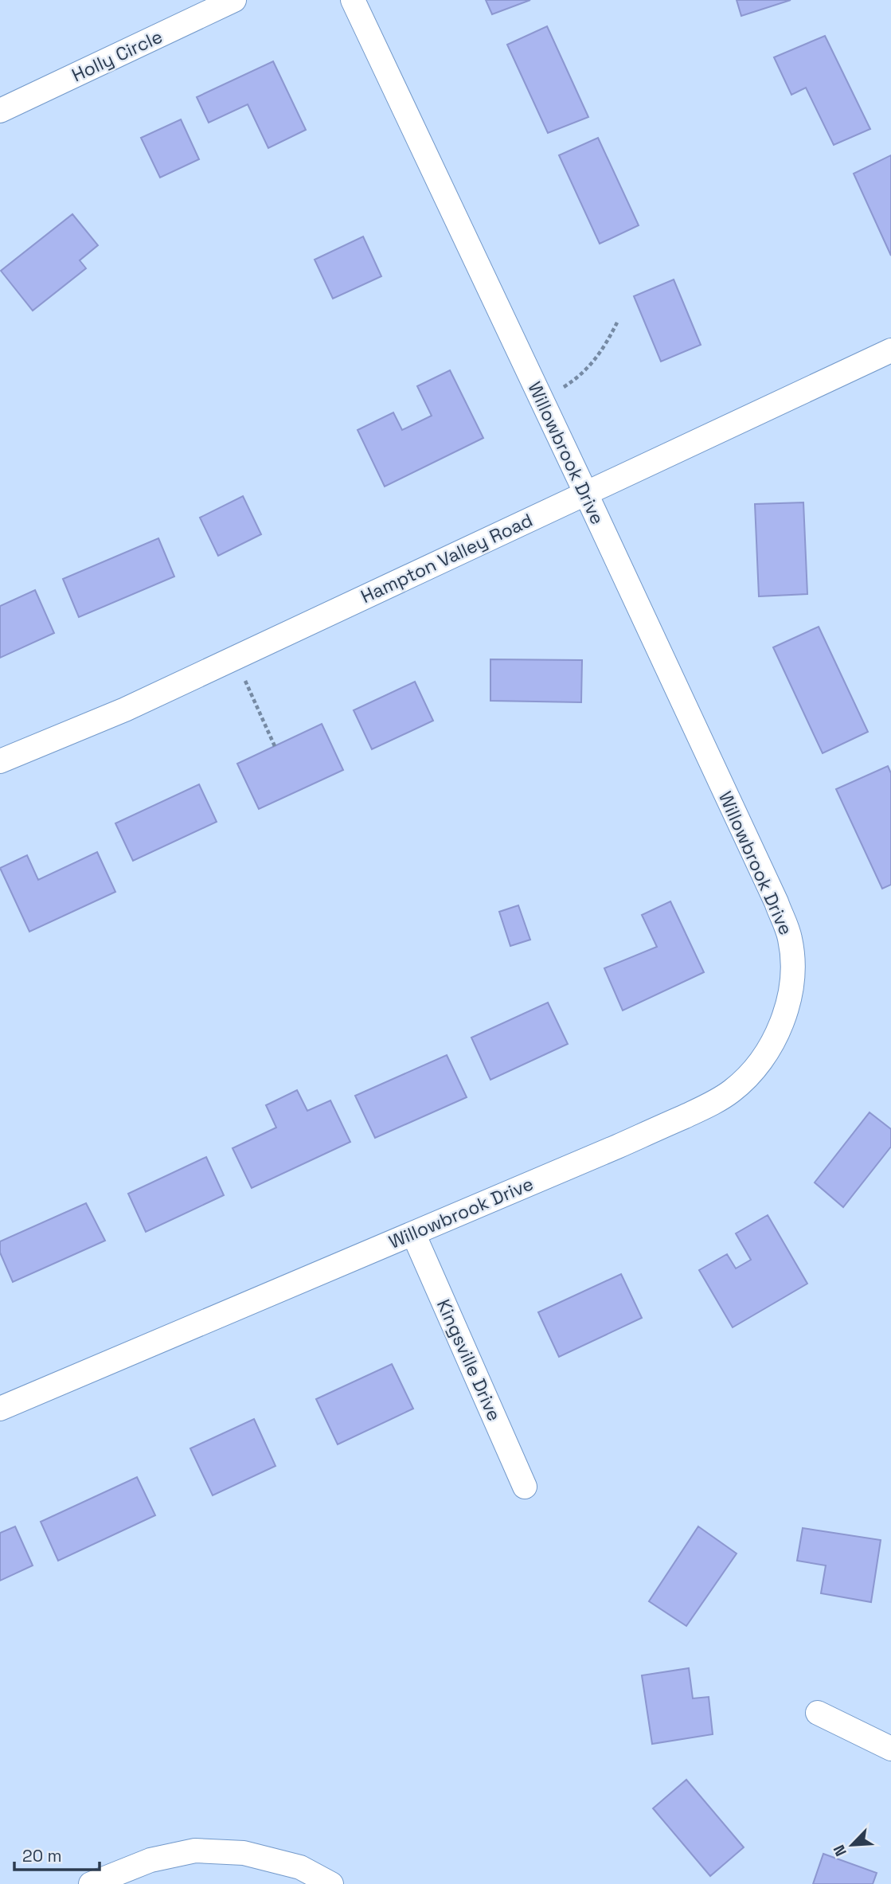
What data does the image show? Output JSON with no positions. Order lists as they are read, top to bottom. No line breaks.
{"streets":{"street":["Holly Circle","Willowbrook Drive","Hampton Valley Road","Kingsville Drive"]},"crossings":[["Willowbrook Drive","Hampton Valley Road"],["Willowbrook Drive","Kingsville Drive"]],"scale_bar":"20 m","north":"bottom left"}
